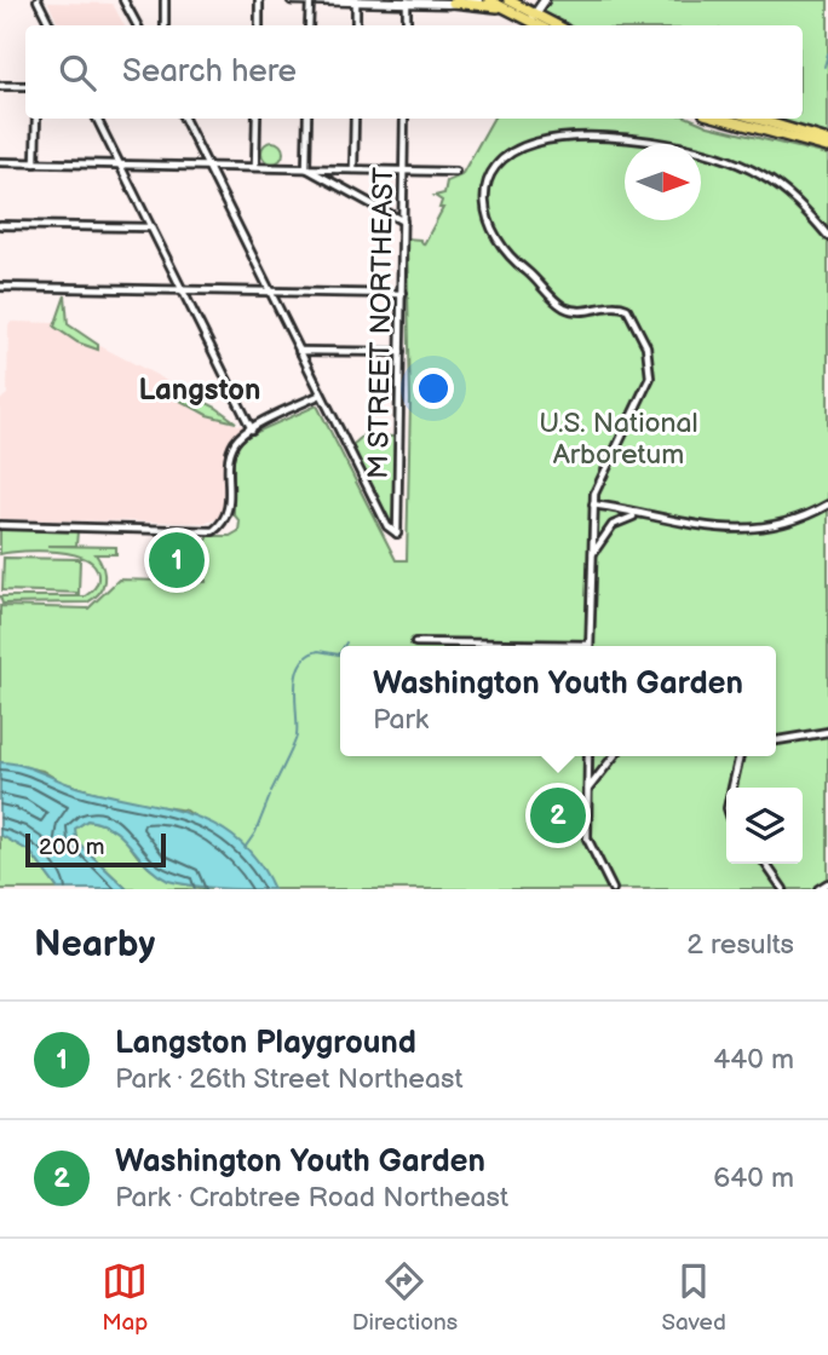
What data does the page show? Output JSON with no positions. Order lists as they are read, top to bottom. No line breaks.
{"streets":{"street":["M STREET NORTHEAST"]},"districts":["Langston"],"parks":["U.S. National Arboretum"],"scale_bar":"200 m","north":"right","page":{"search":"Search here","pins":["1","2"],"popup":["Washington Youth Garden","Park"],"scale":"200 m","heading":["Nearby","2 results"],"list":[{"mark":"1","name":"Langston Playground","note":"Park · 26th Street Northeast","value":"440 m"},{"mark":"2","name":"Washington Youth Garden","note":"Park · Crabtree Road Northeast","value":"640 m"}],"nav":["Map","Directions","Saved"]}}
